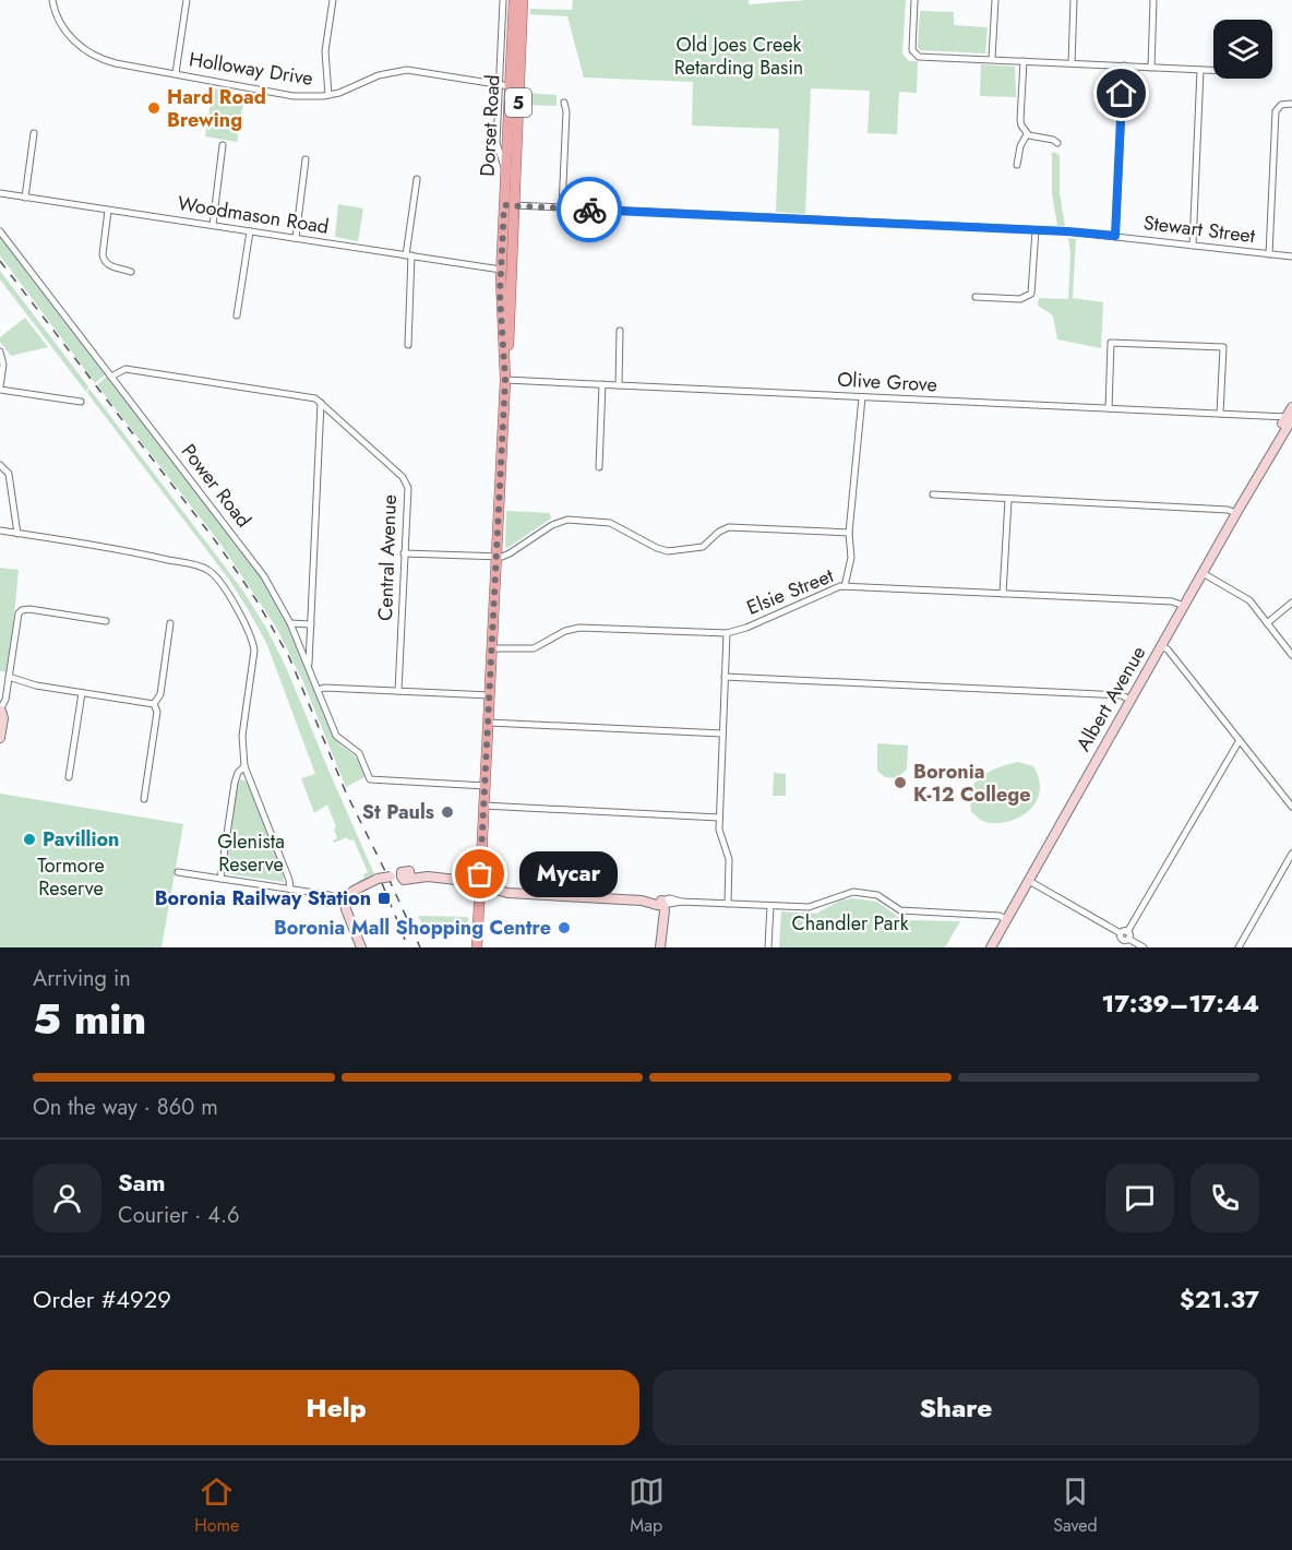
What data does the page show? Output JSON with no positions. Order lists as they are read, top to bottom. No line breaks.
{"streets":{"main road":["5","Dorset Road","Albert Avenue"],"street":["Holloway Drive","Woodmason Road","Stewart Street","Olive Grove","Power Road","Central Avenue","Elsie Street"]},"crossings":[["Holloway Drive","Dorset Road"],["Dorset Road","Woodmason Road"],["Dorset Road","Stewart Street"],["Dorset Road","Olive Grove"],["Dorset Road","Power Road"],["Dorset Road","Elsie Street"],["Olive Grove","Albert Avenue"],["Power Road","Central Avenue"],["Elsie Street","Albert Avenue"]],"parks":["Old Joes Creek Retarding Basin","Glenista Reserve","Tormore Reserve","Chandler Park"],"places":{"other":["Hard Road Brewing","Boronia K-12 College","St Pauls","Pavillion","Mycar","Boronia Mall Shopping Centre"],"transit":["Boronia Railway Station"]},"page":{"bubble":"Mycar","heading":["5 min","Arriving in","17:39–17:44"],"panel":["Sam","Courier · 4.6","Order #4929","$21.37"],"bar":"On the way · 860 m","buttons":["Help","Share"],"tabs":["Home","Map","Saved"]}}
